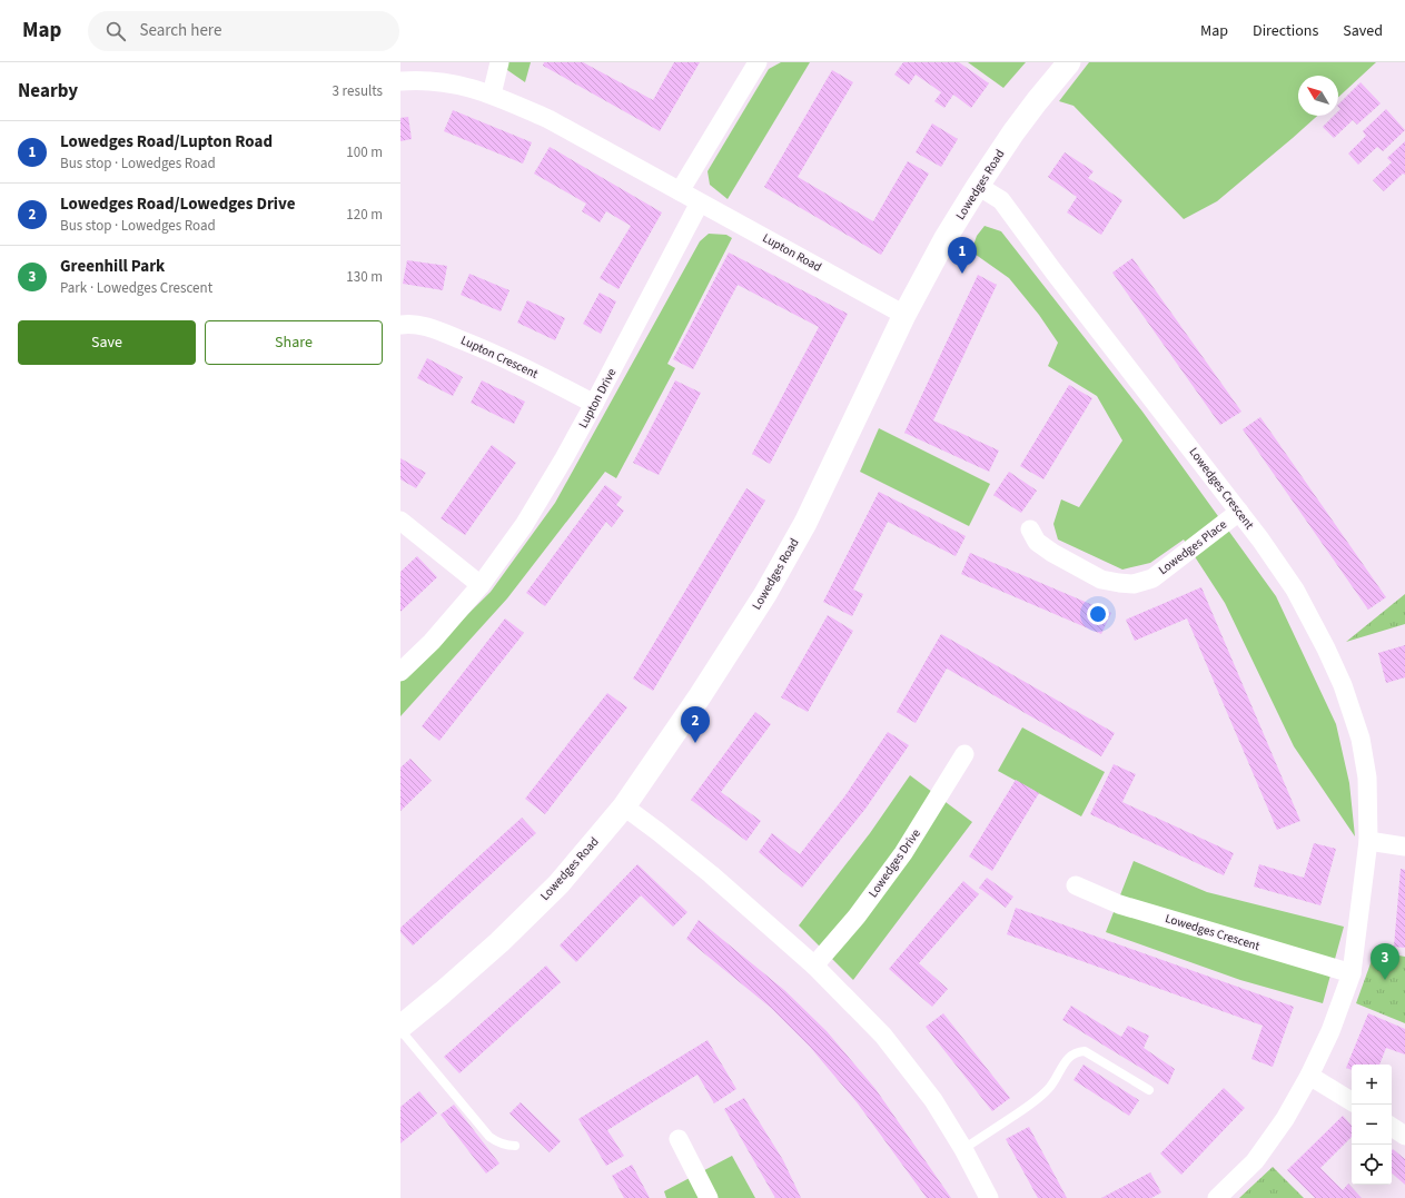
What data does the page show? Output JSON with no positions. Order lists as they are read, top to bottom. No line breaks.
{"streets":{"street":["Lowedges Road","Lupton Road","Lupton Crescent","Lupton Drive","Lowedges Crescent","Lowedges Place","Lowedges Drive"]},"crossings":[["Lowedges Road","Lupton Road"],["Lowedges Road","Lowedges Crescent"],["Lupton Road","Lupton Drive"],["Lupton Crescent","Lupton Drive"],["Lowedges Crescent","Lowedges Place"]],"north":"top left","page":{"header":"Map","search":"Search here","nav":["Map","Directions","Saved"],"heading":["Nearby","3 results"],"list":[{"mark":"1","name":"Lowedges Road/Lupton Road","note":"Bus stop · Lowedges Road","value":"100 m"},{"mark":"2","name":"Lowedges Road/Lowedges Drive","note":"Bus stop · Lowedges Road","value":"120 m"},{"mark":"3","name":"Greenhill Park","note":"Park · Lowedges Crescent","value":"130 m"}],"pins":["1","2","3"],"buttons":["Save","Share"],"map_buttons":["+","−"]}}
